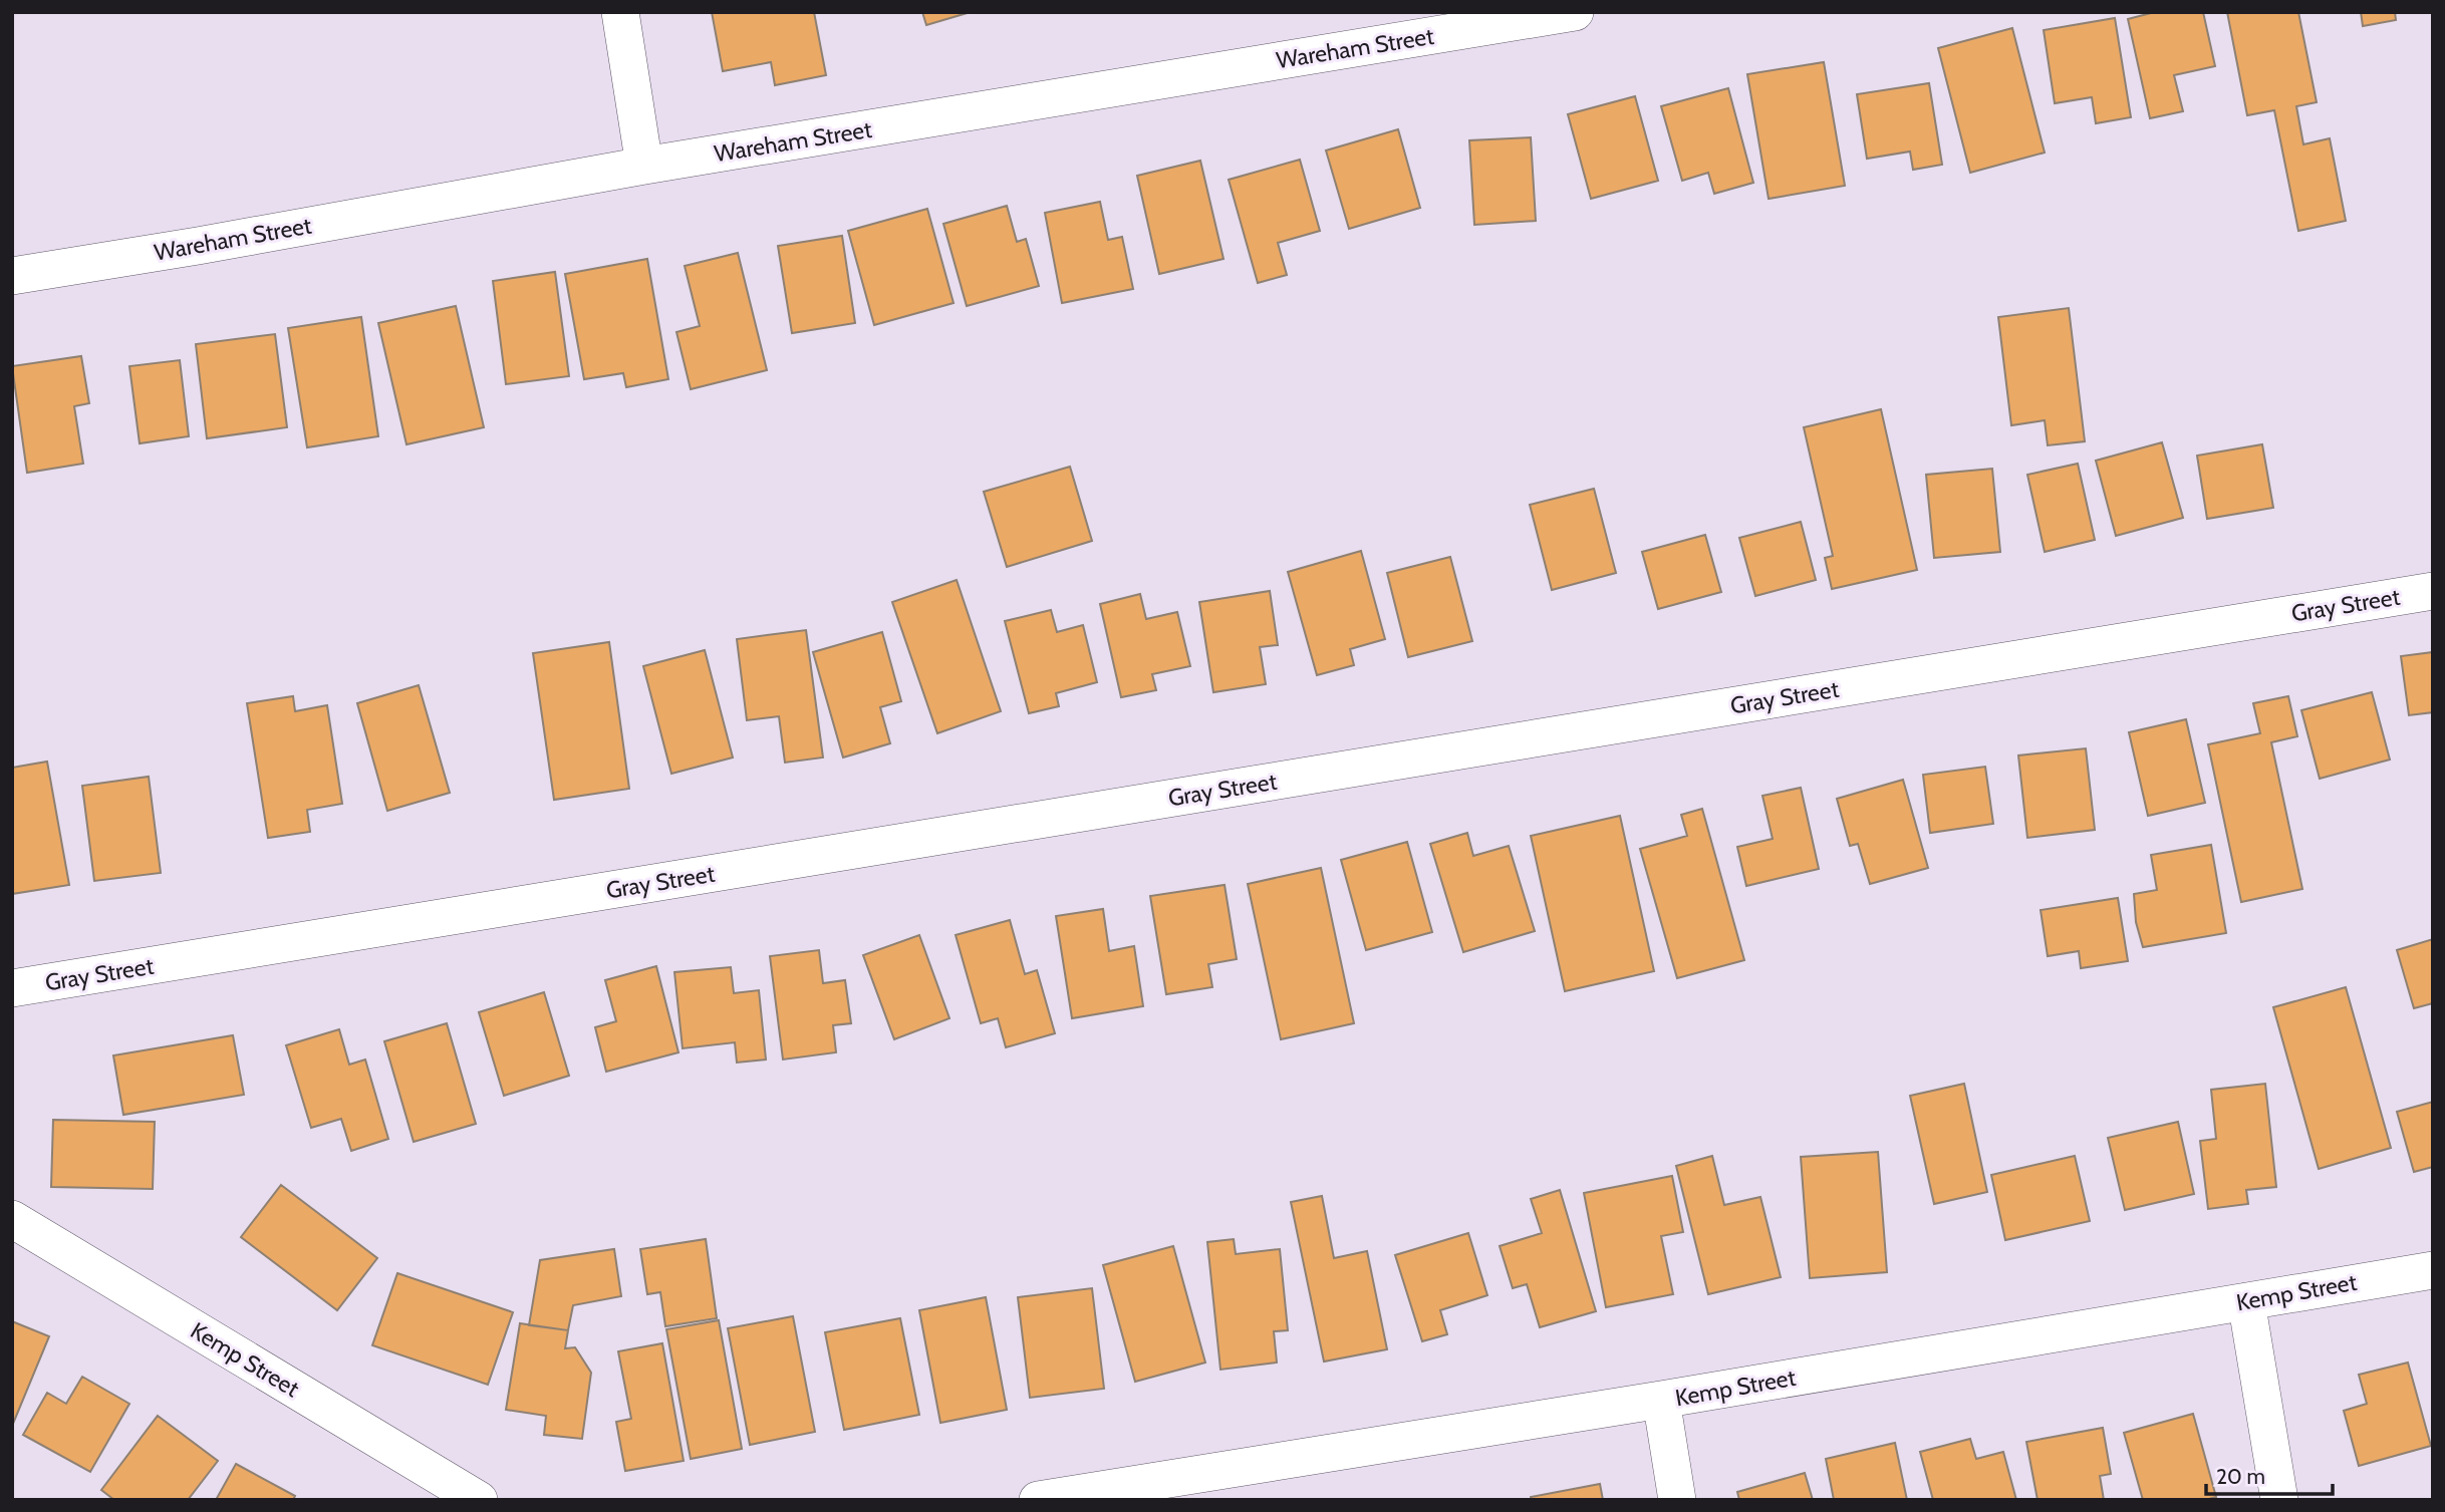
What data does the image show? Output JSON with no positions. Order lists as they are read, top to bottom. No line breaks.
{"streets":{"street":["Wareham Street","Gray Street","Kemp Street"]},"scale_bar":"20 m"}
